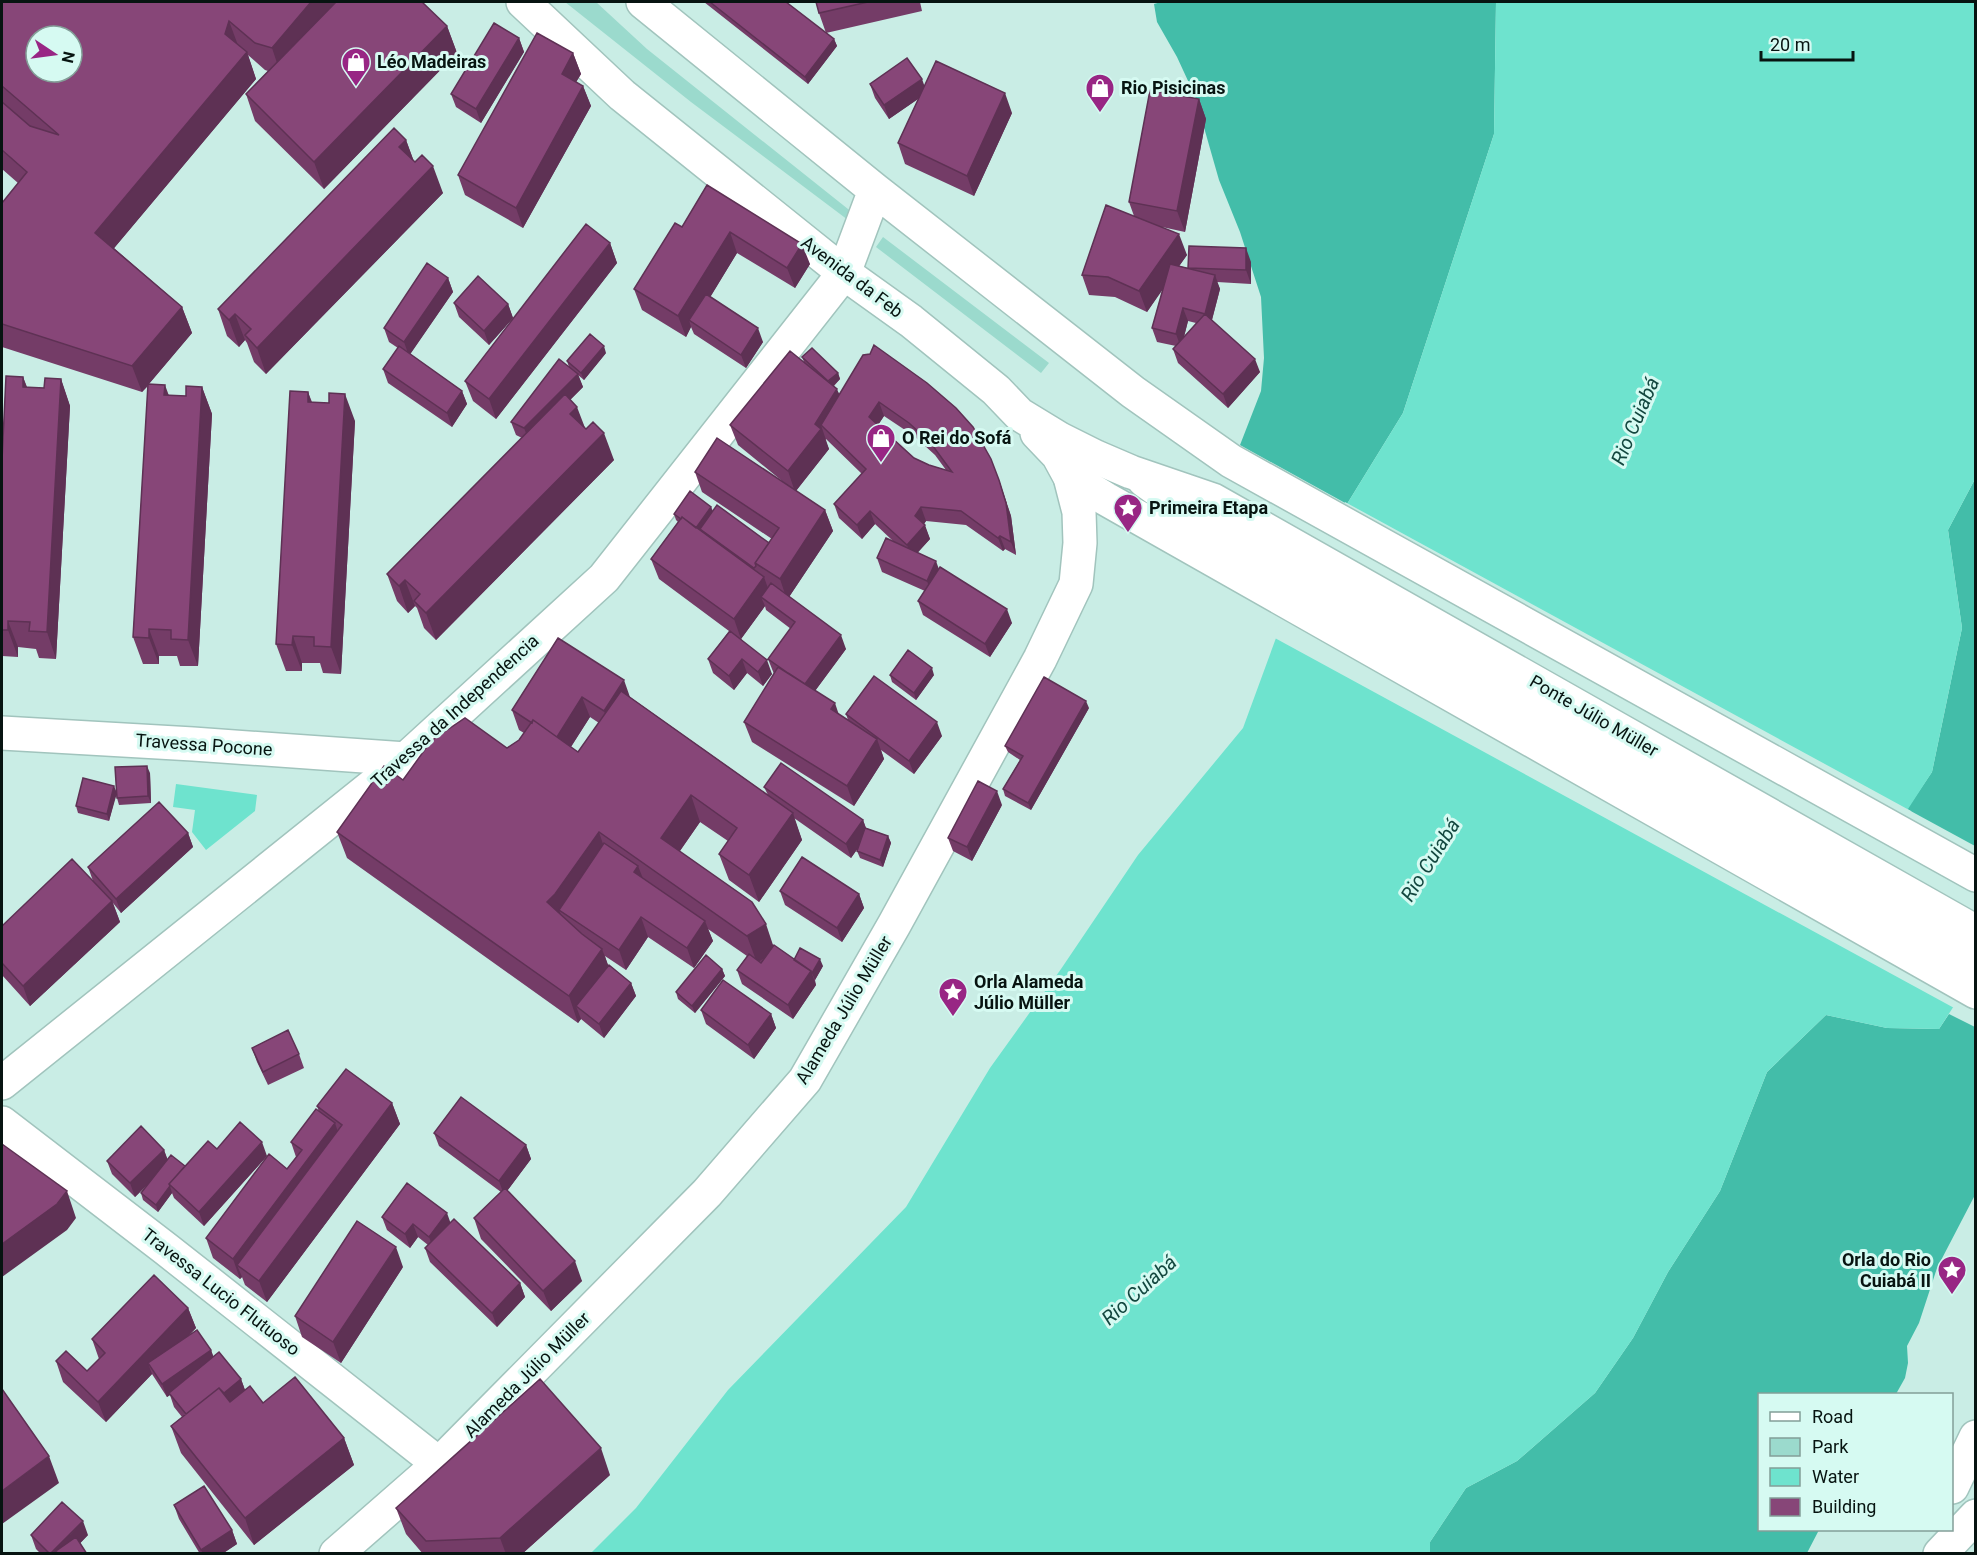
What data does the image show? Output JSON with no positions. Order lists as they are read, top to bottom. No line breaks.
{"streets":{"main road":["Avenida da Feb","Travessa da Independencia","Ponte Júlio Müller","Travessa Pocone","Alameda Júlio Müller","Travessa Lucio Flutuoso"]},"crossings":[["Avenida da Feb","Travessa da Independencia"],["Avenida da Feb","Ponte Júlio Müller"],["Avenida da Feb","Alameda Júlio Müller"],["Travessa da Independencia","Travessa Pocone"],["Alameda Júlio Müller","Travessa Lucio Flutuoso"]],"water":["Rio Cuiabá"],"places":{"shop":["Léo Madeiras","Rio Pisicinas","O Rei do Sofá"],"place":["Primeira Etapa","Orla Alameda Júlio Müller","Orla do Rio Cuiabá II"]},"legend":["Road","Park","Water","Building"],"scale_bar":"20 m","north":"right"}
